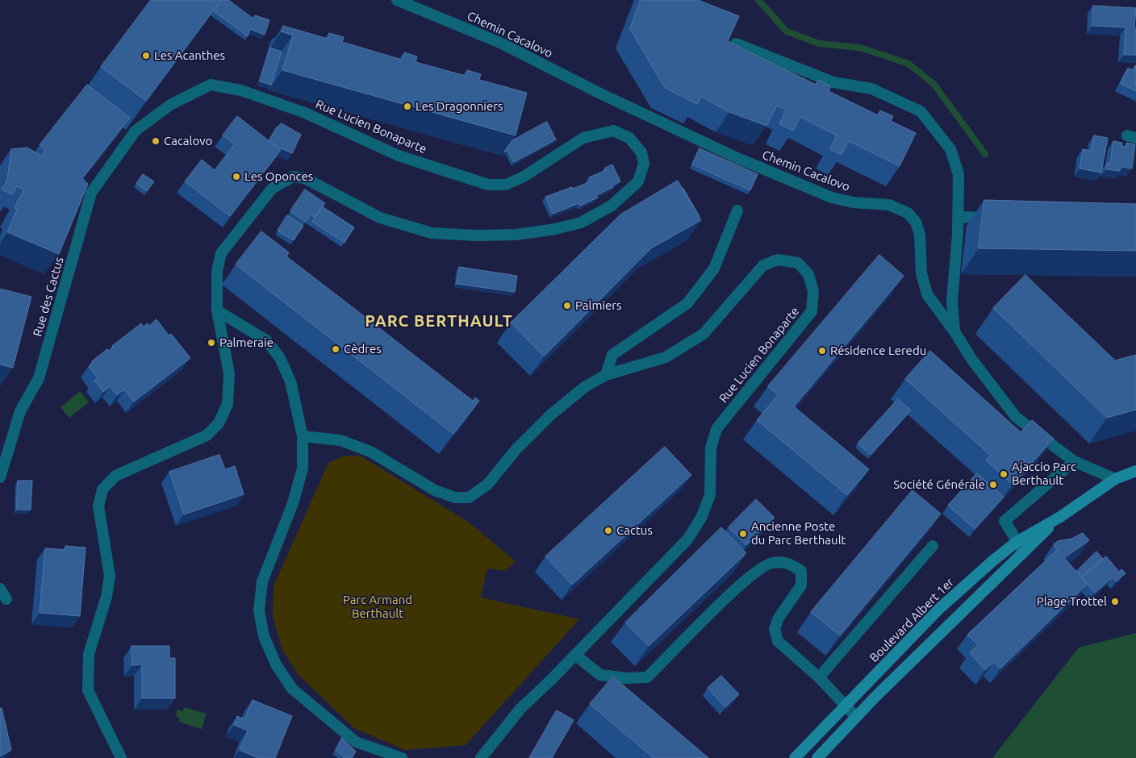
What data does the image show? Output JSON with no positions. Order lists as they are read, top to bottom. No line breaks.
{"streets":{"main road":["Boulevard Albert 1er"],"street":["Chemin Cacalovo","Rue Lucien Bonaparte","Rue des Cactus"]},"crossings":[["Chemin Cacalovo","Boulevard Albert 1er"],["Rue Lucien Bonaparte","Rue des Cactus"]],"districts":["PARC BERTHAULT"],"parks":["Parc Armand Berthault"],"places":["Les Acanthes","Les Dragonniers","Cacalovo","Les Oponces","Palmiers","Palmeraie","Cèdres","Résidence Leredu","Ajaccio Parc Berthault","Société Générale","Cactus","Ancienne Poste du Parc Berthault","Plage Trottel"]}
